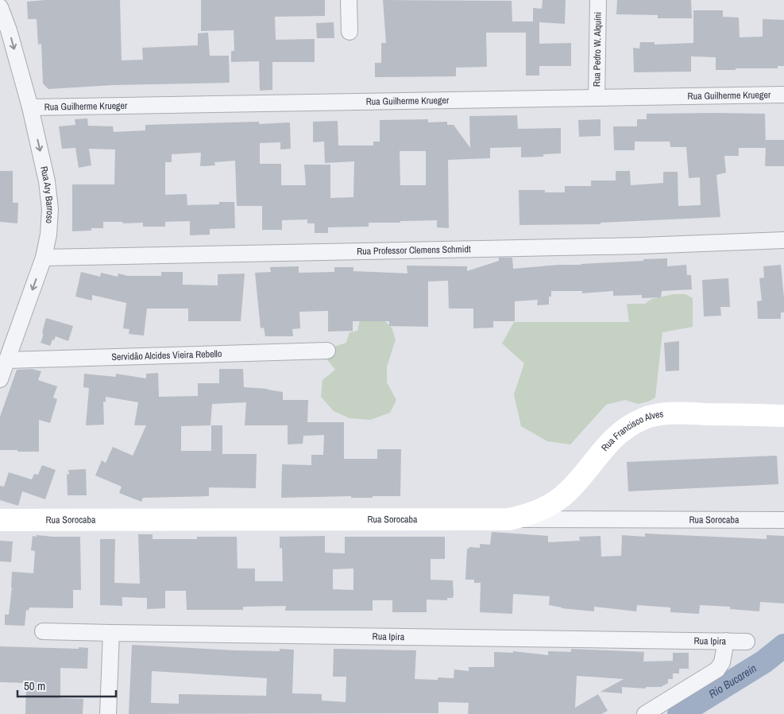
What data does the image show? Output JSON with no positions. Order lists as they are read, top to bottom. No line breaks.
{"streets":{"main road":["Rua Francisco Alves","Rua Sorocaba"],"street":["Rua Pedro W. Alquíni","Rua Guilherme Krueger","Rua Ary Barroso","Rua Professor Clemens Schmidt","Servidão Alcides Vieira Rebello","Rua Ipira"]},"crossings":[["Rua Pedro W. Alquíni","Rua Guilherme Krueger"],["Rua Guilherme Krueger","Rua Ary Barroso"],["Rua Ary Barroso","Rua Professor Clemens Schmidt"],["Rua Ary Barroso","Servidão Alcides Vieira Rebello"],["Rua Francisco Alves","Rua Sorocaba"]],"one_way":["Rua Ary Barroso"],"water":["Rio Bucarein"],"scale_bar":"50 m"}
